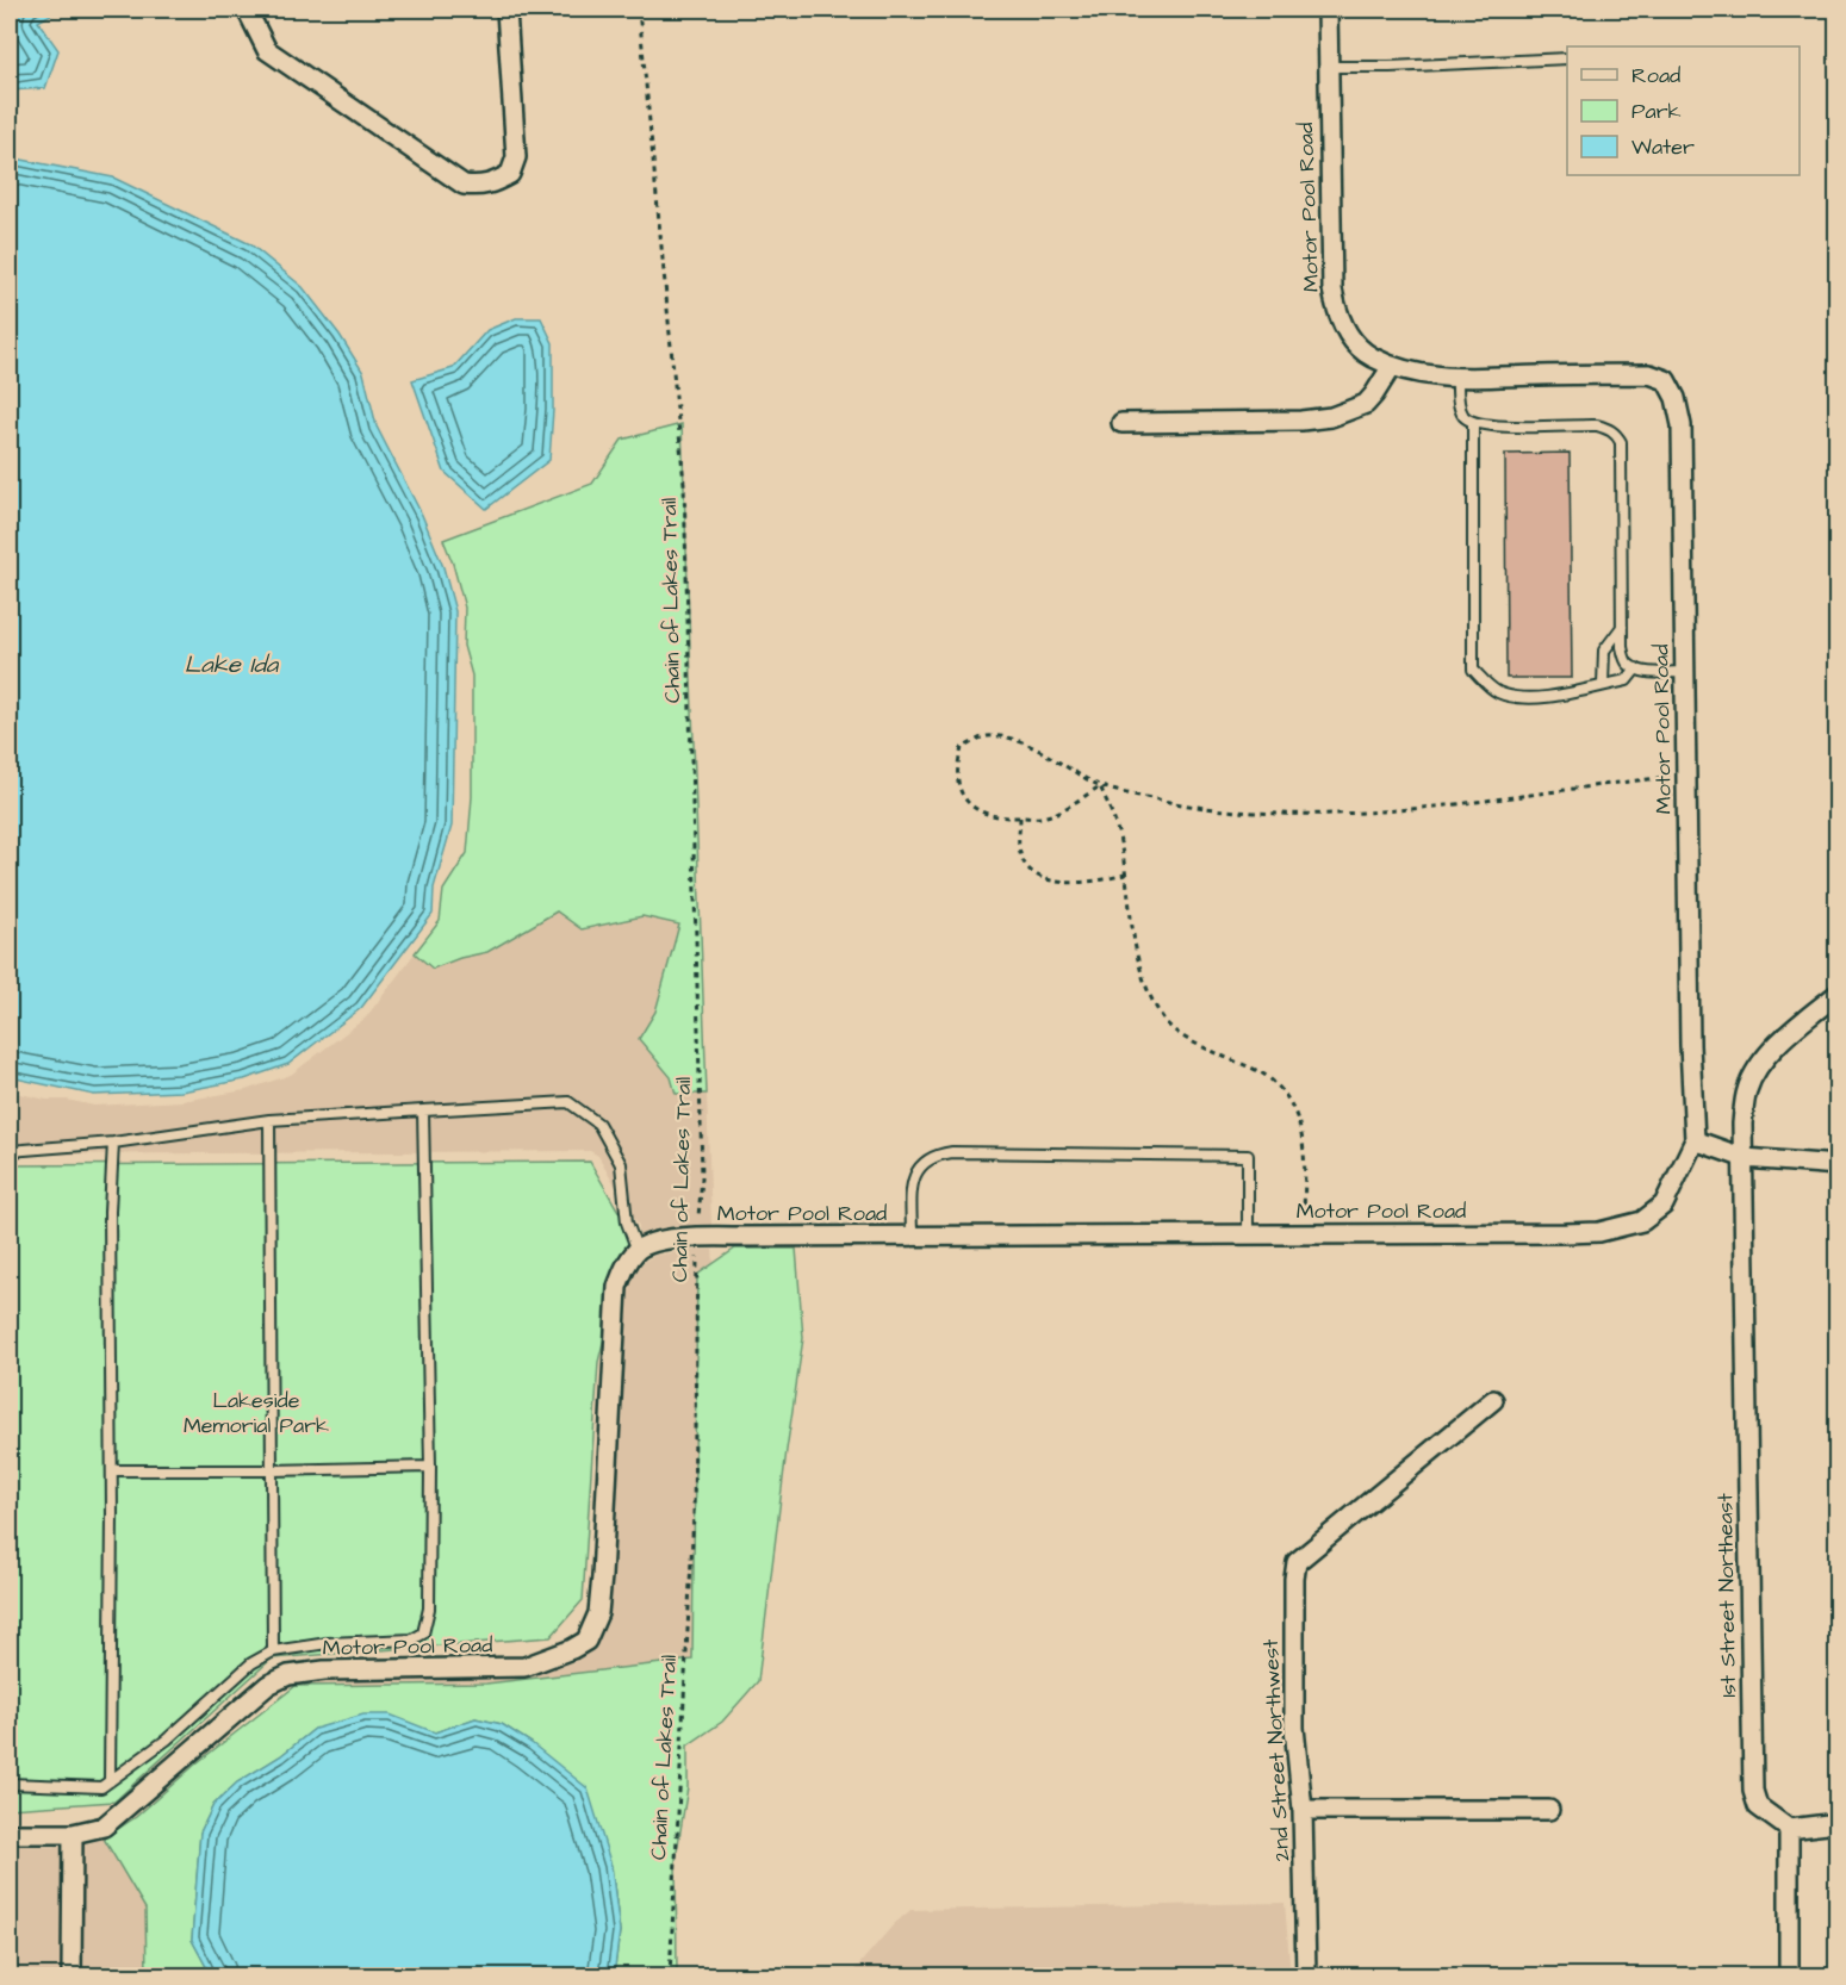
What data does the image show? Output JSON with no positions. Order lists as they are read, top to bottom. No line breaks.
{"streets":{"street":["Motor Pool Road","1st Street Northeast","2nd Street Northwest"],"path":["Chain of Lakes Trail"]},"crossings":[["Motor Pool Road","Chain of Lakes Trail"]],"water":["Lake Ida"],"parks":["Lakeside Memorial Park"],"legend":["Road","Park","Water"]}
